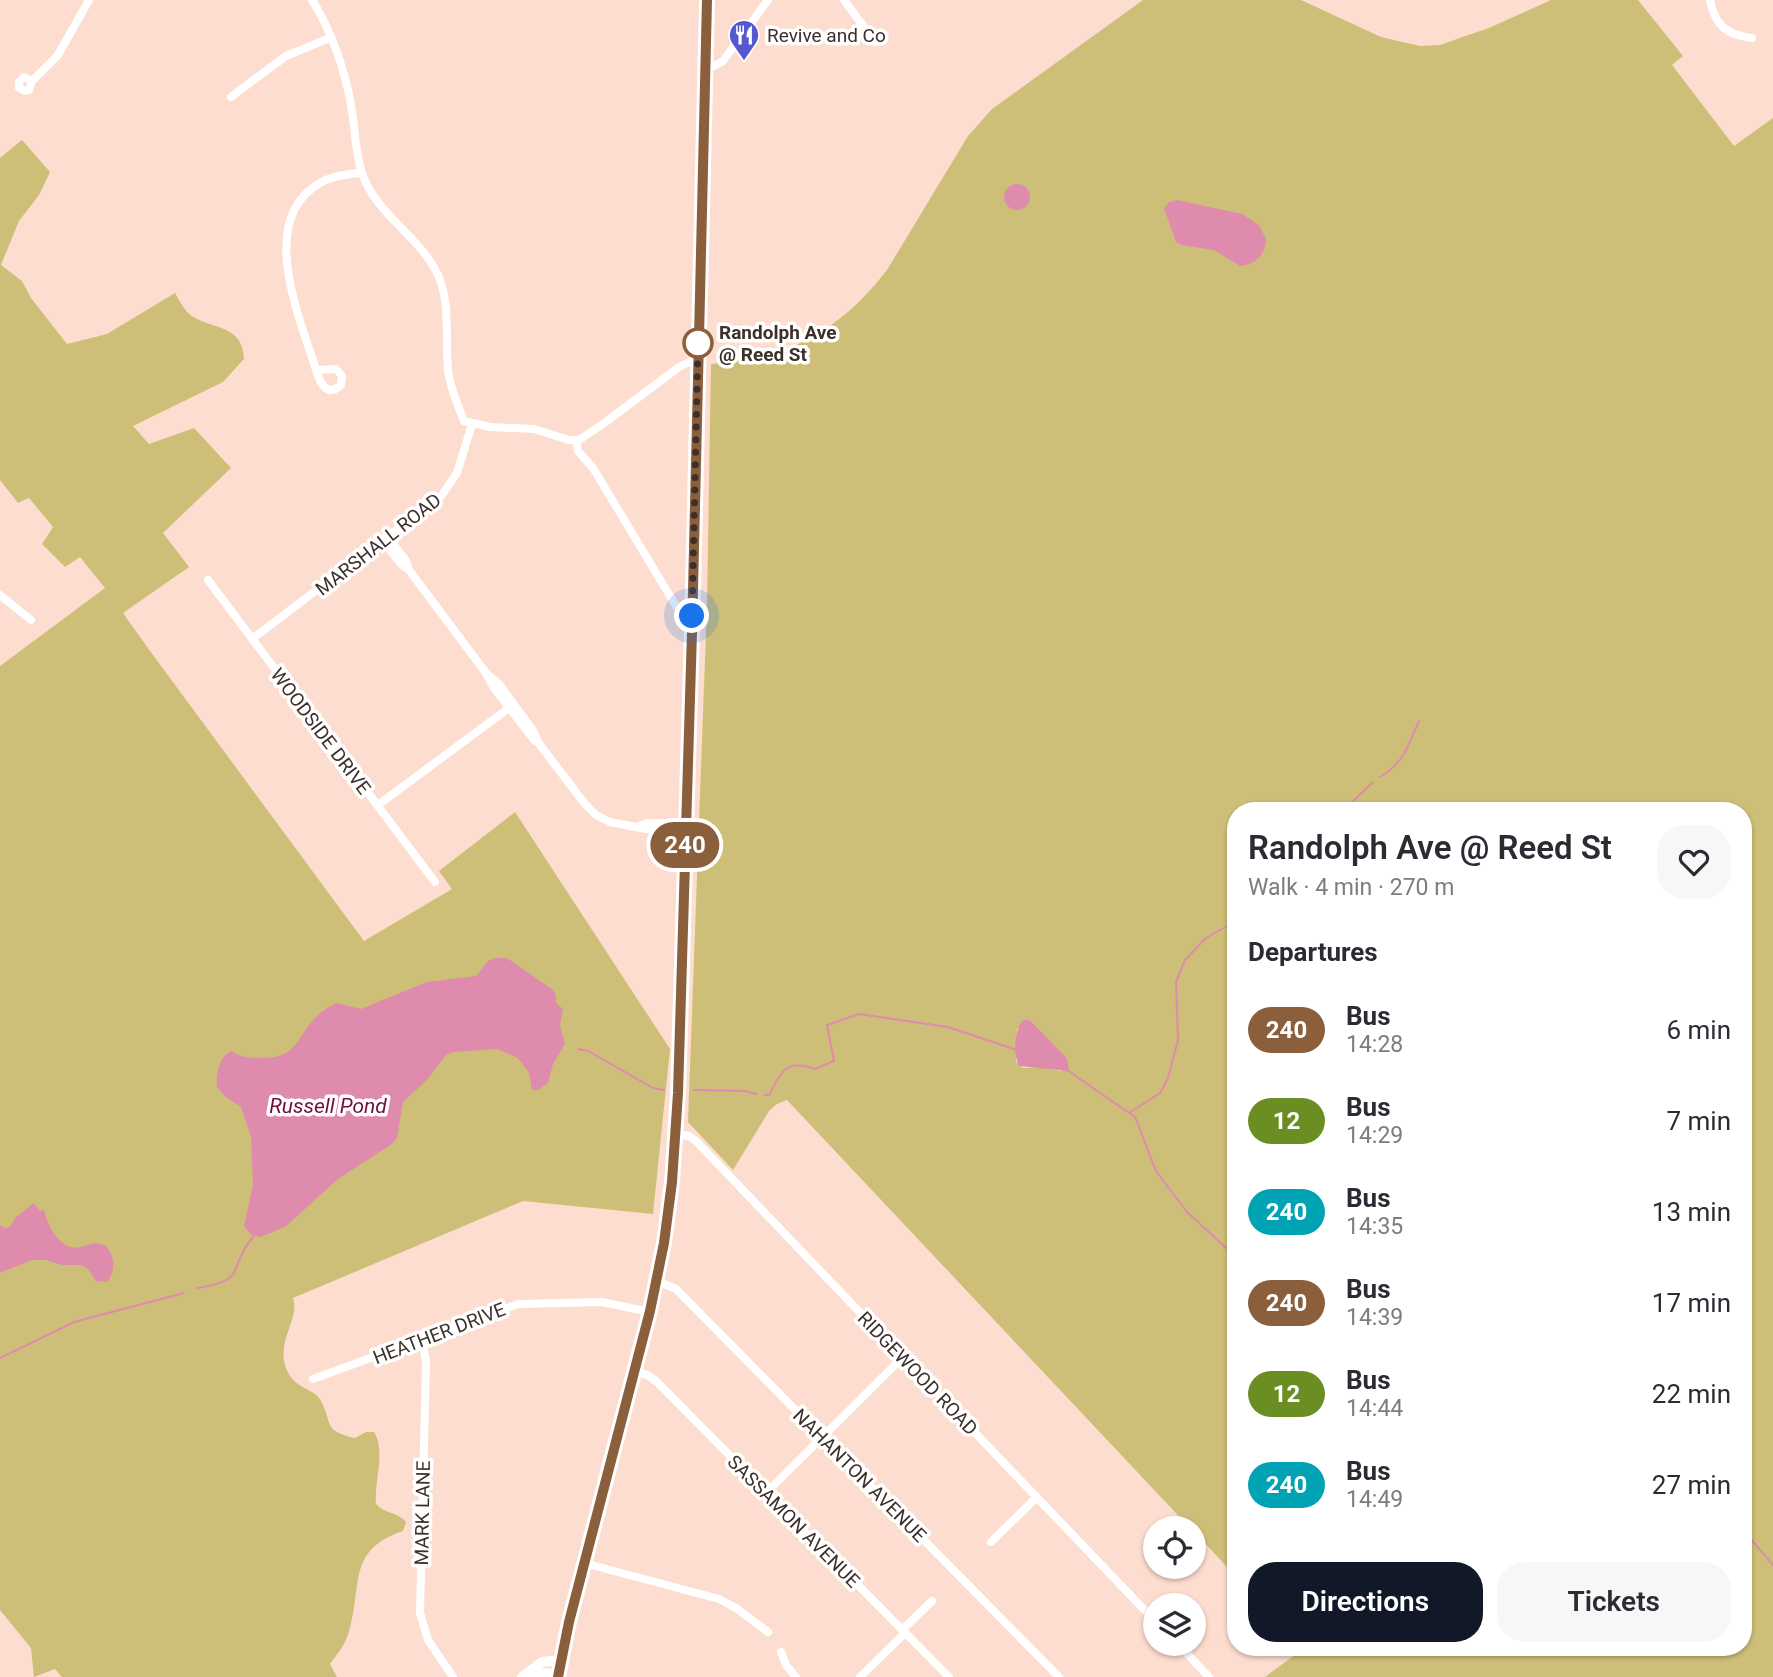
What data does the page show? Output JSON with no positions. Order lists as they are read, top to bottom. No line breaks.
{"streets":{"street":["MARSHALL ROAD","WOODSIDE DRIVE","HEATHER DRIVE","RIDGEWOOD ROAD","NAHANTON AVENUE","MARK LANE","SASSAMON AVENUE"]},"crossings":[["MARSHALL ROAD","WOODSIDE DRIVE"],["HEATHER DRIVE","MARK LANE"]],"water":["Russell Pond"],"places":{"restaurant":["Revive and Co"],"other":["Randolph Ave @ Reed St"]},"lines":["bus line 240"],"page":{"on_map":"240","heading":[["Randolph Ave @ Reed St","Walk · 4 min · 270 m"],"Departures"],"list":[{"mark":"240","name":"Bus","note":"14:28","value":"6 min"},{"mark":"12","name":"Bus","note":"14:29","value":"7 min"},{"mark":"240","name":"Bus","note":"14:35","value":"13 min"},{"mark":"240","name":"Bus","note":"14:39","value":"17 min"},{"mark":"12","name":"Bus","note":"14:44","value":"22 min"},{"mark":"240","name":"Bus","note":"14:49","value":"27 min"}],"buttons":["Directions","Tickets"]}}
